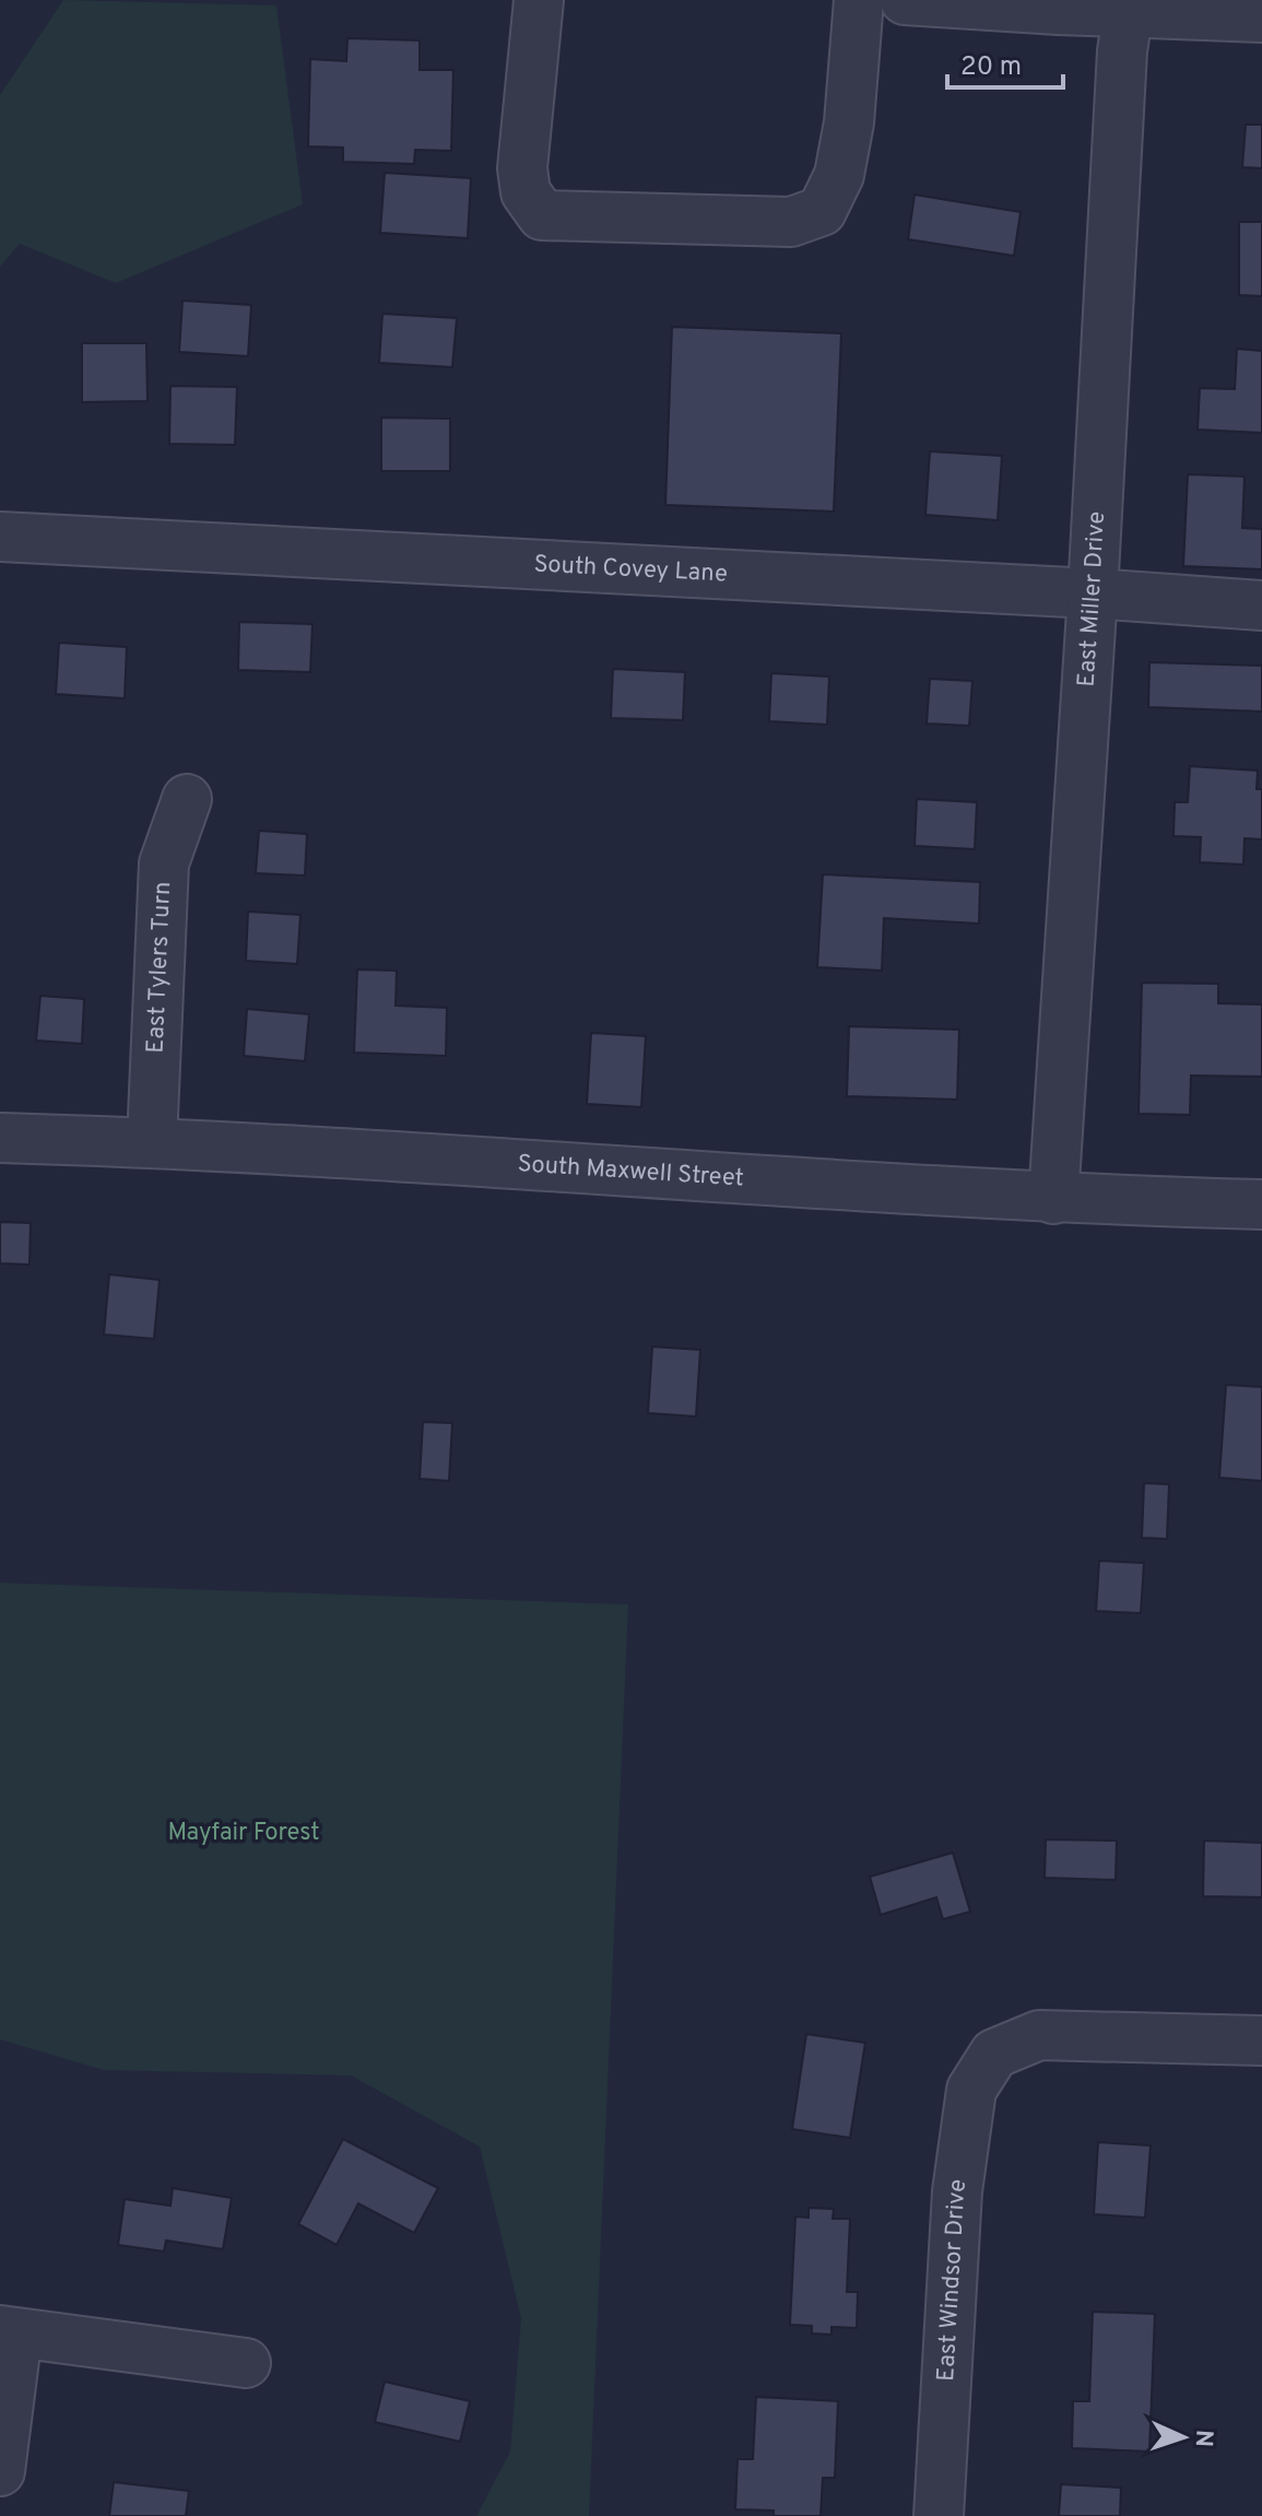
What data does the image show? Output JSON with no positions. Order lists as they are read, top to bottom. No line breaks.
{"streets":{"street":["South Covey Lane","East Miller Drive","East Tylers Turn","South Maxwell Street","East Windsor Drive"]},"crossings":[["South Covey Lane","East Miller Drive"],["East Miller Drive","South Maxwell Street"],["East Tylers Turn","South Maxwell Street"]],"parks":["Mayfair Forest"],"scale_bar":"20 m","north":"right"}
